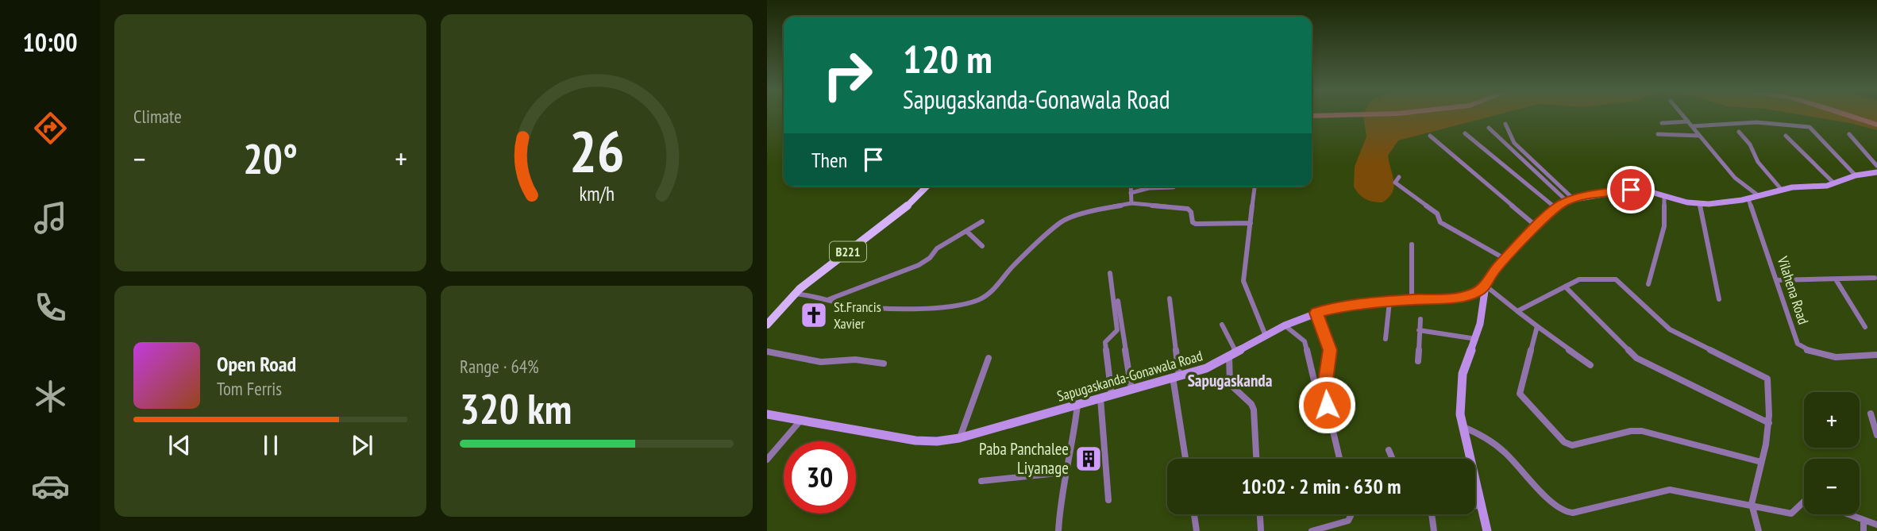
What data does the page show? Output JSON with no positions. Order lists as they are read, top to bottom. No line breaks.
{"streets":{"main road":["B221"],"street":["Vilahena Road","Sapugaskanda-Gonawala Road"]},"crossings":[["Vilahena Road","Sapugaskanda-Gonawala Road"]],"districts":["Sapugaskanda"],"places":{"church":["St.Francis Xavier"],"building":["Paba Panchalee Liyanage"]},"page":{"tabs":"10:00","tile":["Climate",["Range · 64%","320 km"]],"turn":["120 m","Sapugaskanda-Gonawala Road"],"then":"Then","heat":["−","20°","+"],"song":["Open Road","Tom Ferris"],"map_buttons":["+","−"],"limit":"30","trip":"10:02 · 2 min · 630 m","gauge":["26","km/h"]}}
